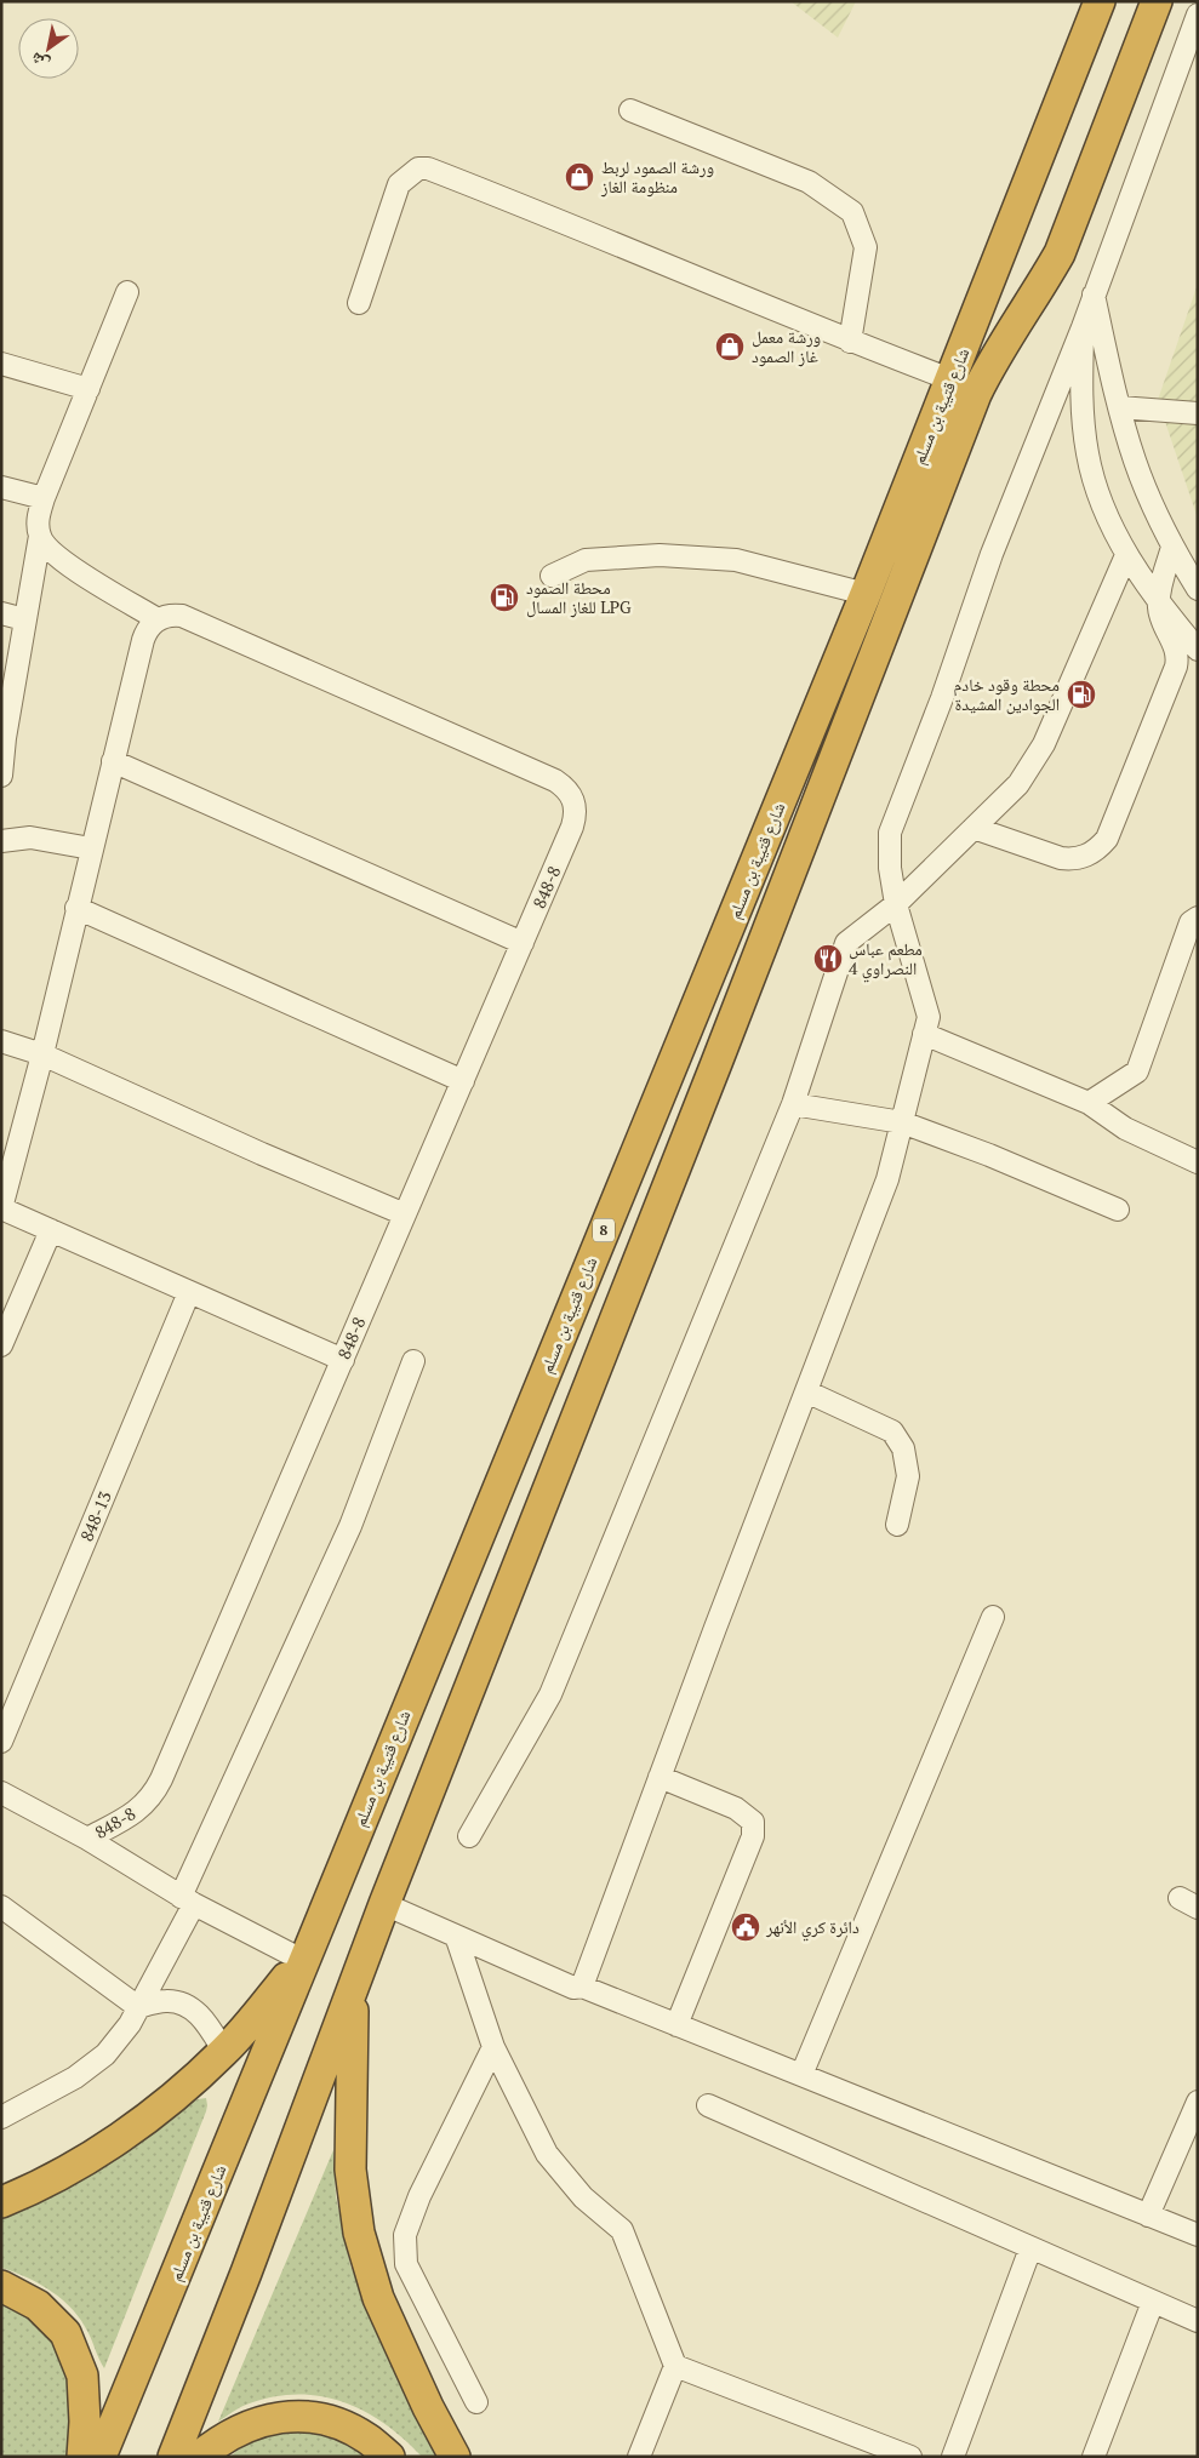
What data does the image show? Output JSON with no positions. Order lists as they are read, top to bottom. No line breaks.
{"streets":{"highway":["شارع قتيبة بن مسلم","8"],"street":["848-8","848-13"]},"places":{"shop":["ورشة الصمود لربط منظومة الغاز","ورشة معمل غاز الصمود"],"fuel station":["محطة الصمود للغاز المسال LPG","محطة وقود خادم الجوادين المشيدة"],"restaurant":["مطعم عباس النصراوي 4"],"public building":["دائرة كري الأنهر"]},"north":"bottom left"}
